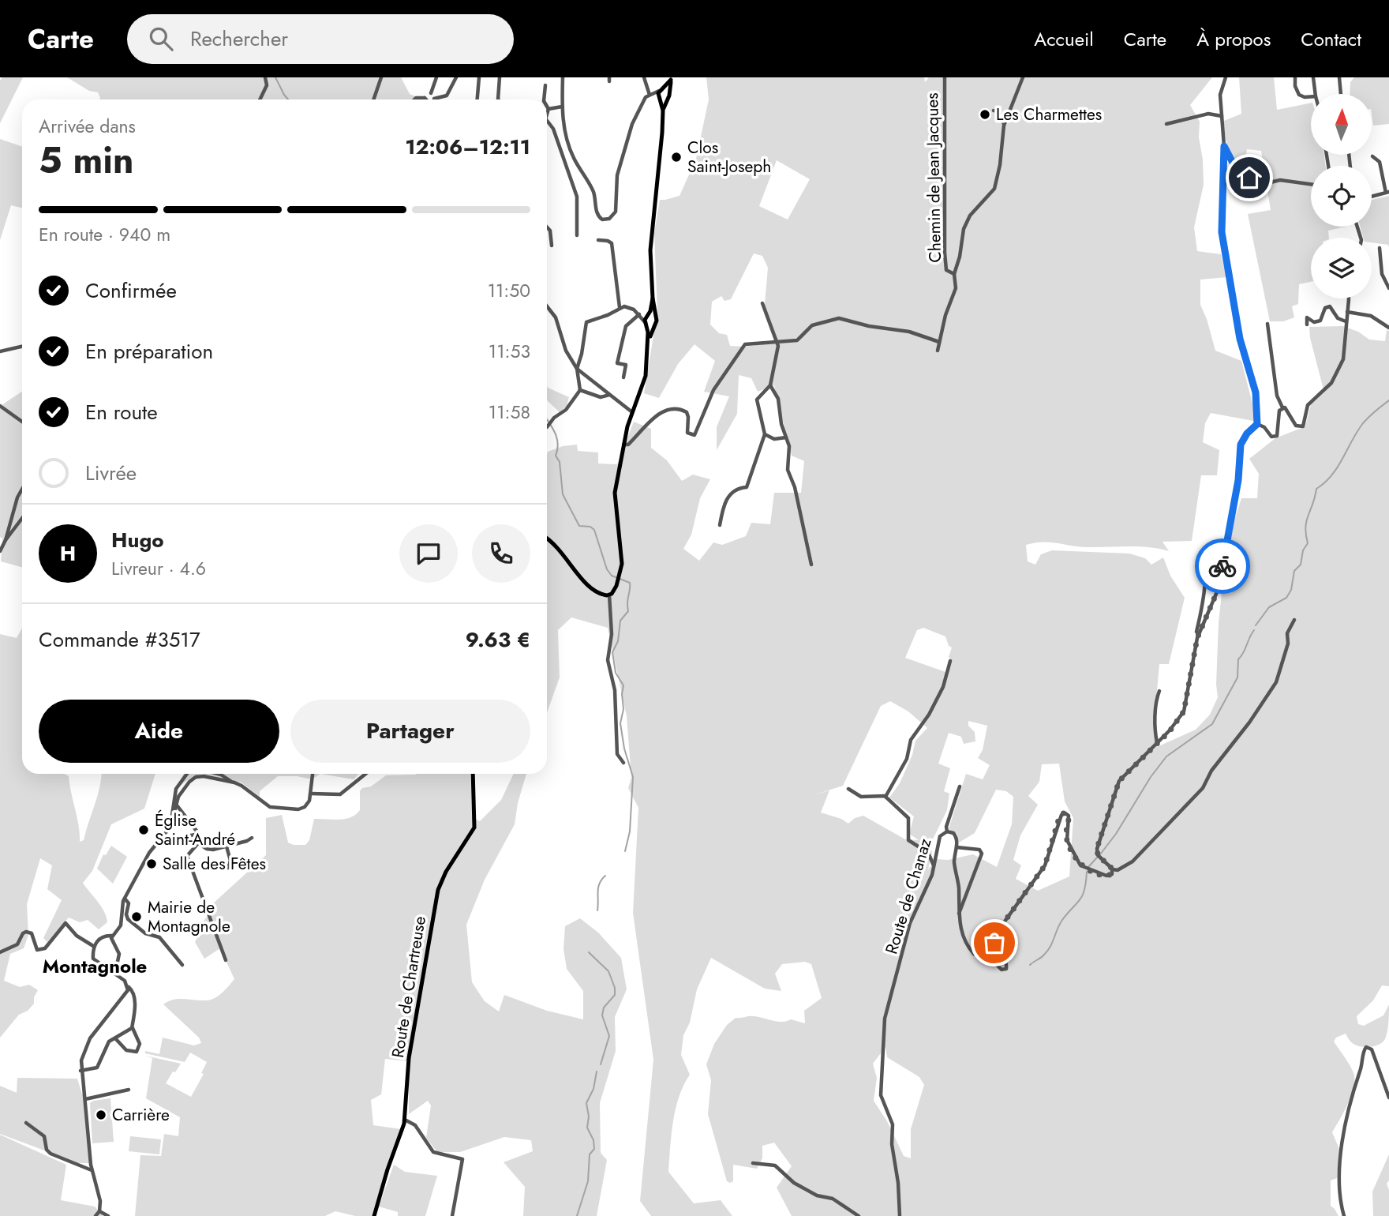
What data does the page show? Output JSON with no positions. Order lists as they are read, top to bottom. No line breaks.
{"streets":{"main road":["Route de Chartreuse"],"street":["Chemin de Jean Jacques","Route de Chanaz"]},"districts":["Montagnole"],"places":["Les Charmettes","Clos Saint-Joseph","Église Saint-André","Salle des Fêtes","Mairie de Montagnole","Carrière"],"north":"top","page":{"header":"Carte","search":"Rechercher","nav":["Accueil","Carte","À propos","Contact"],"heading":["5 min","Arrivée dans","12:06–12:11"],"panel":["Hugo","Livreur · 4.6","Commande #3517","9.63 €"],"bar":"En route · 940 m","list":[["Confirmée","11:50"],["En préparation","11:53"],["En route","11:58"],"Livrée"],"round":"H","buttons":["Aide","Partager"]}}
